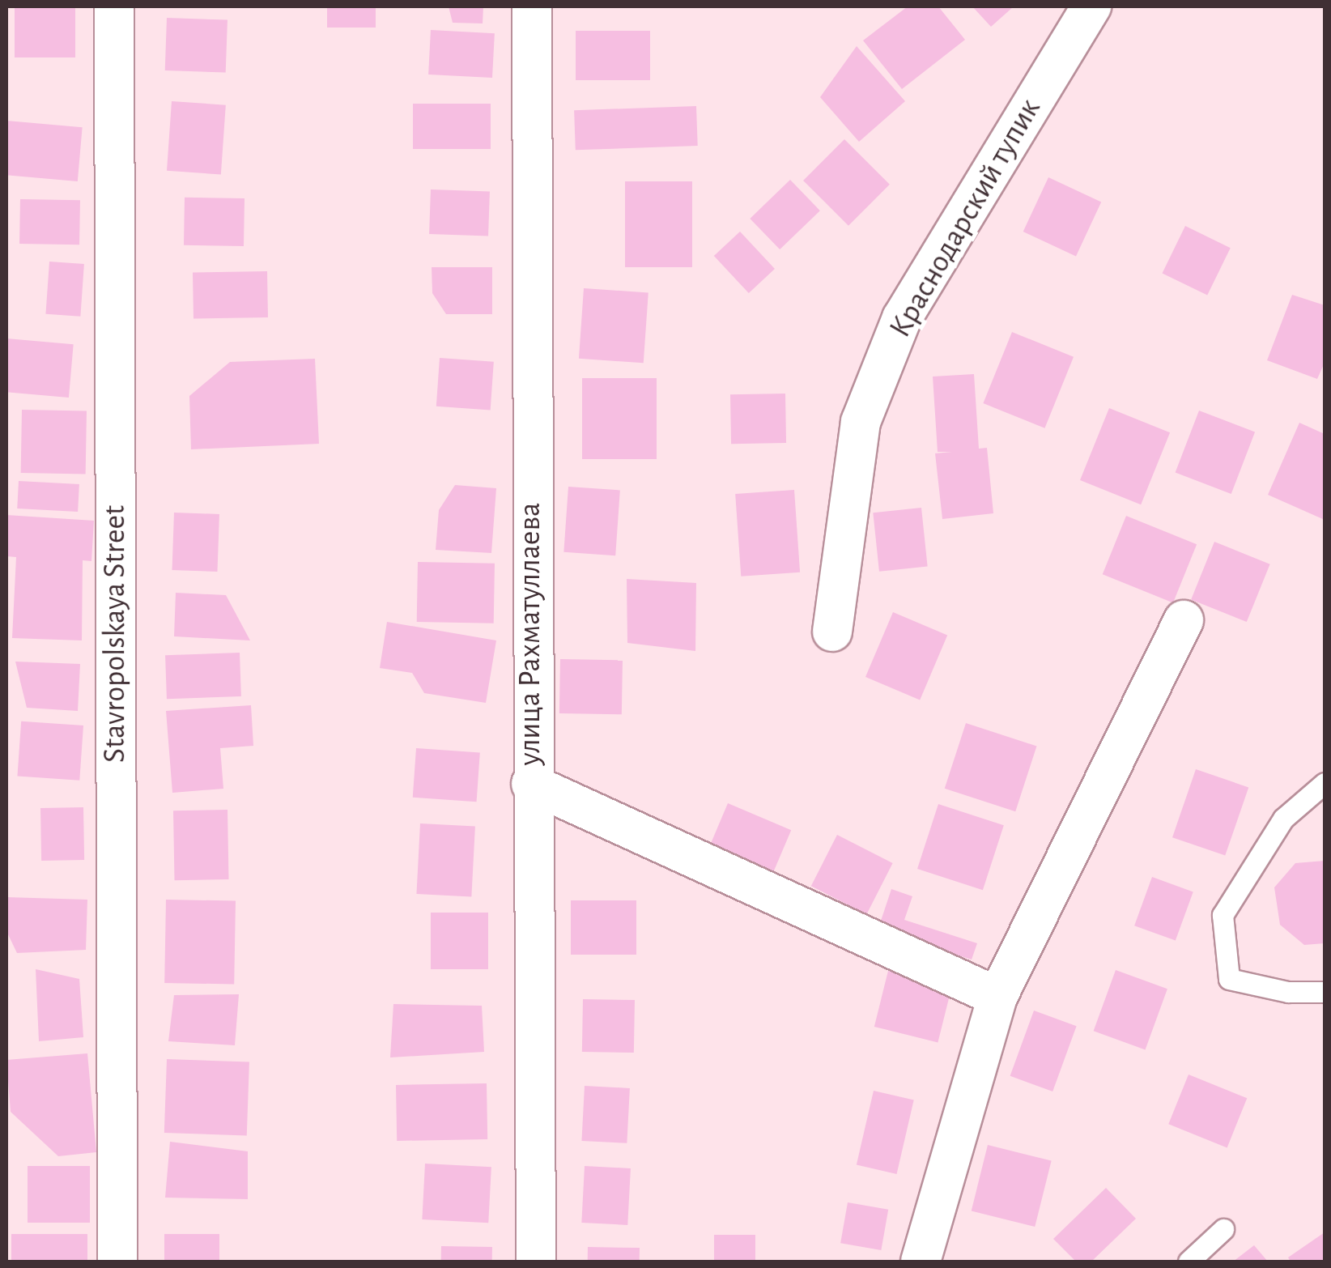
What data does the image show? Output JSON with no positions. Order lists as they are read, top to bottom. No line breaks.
{"streets":{"street":["Краснодарский тупик","Stavropolskaya Street","улица Рахматуллаева"]}}
